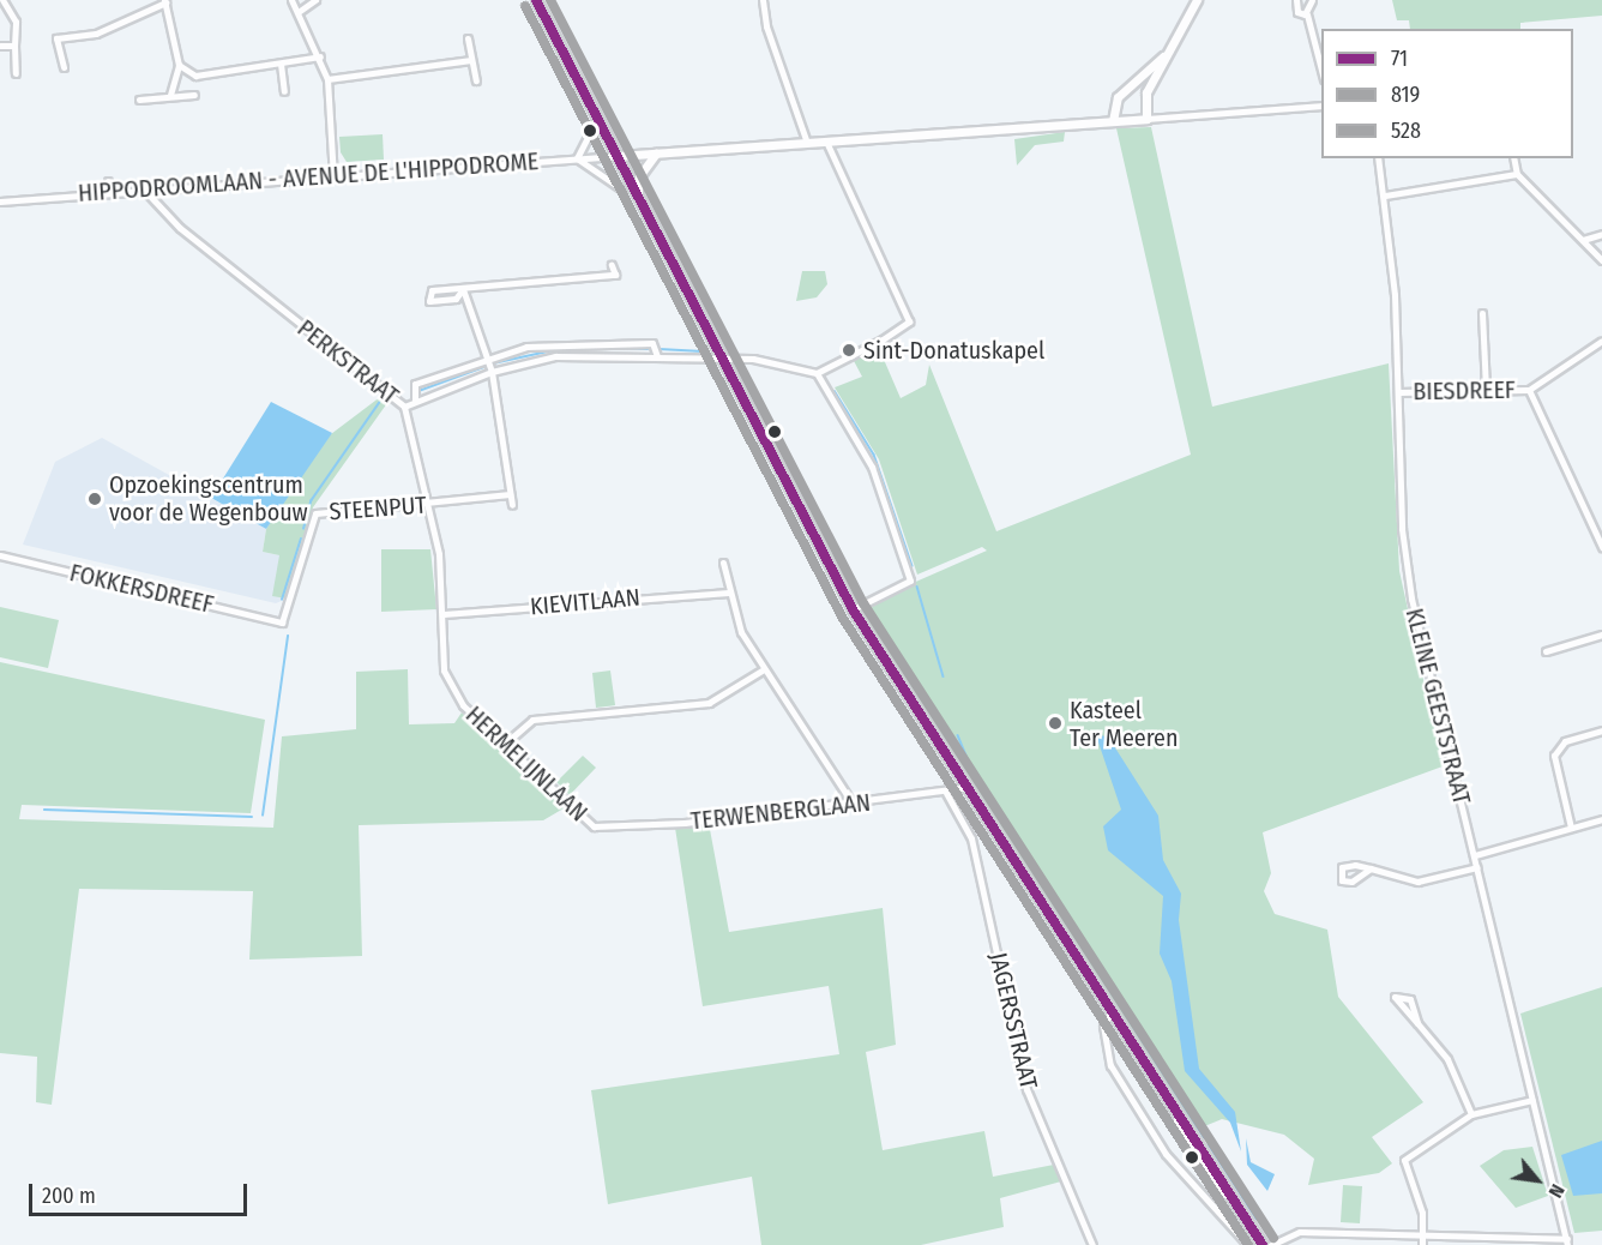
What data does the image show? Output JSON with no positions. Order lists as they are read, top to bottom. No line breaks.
{"streets":{"street":["HIPPODROOMLAAN - AVENUE DE L'HIPPODROME","PERKSTRAAT","BIESDREEF","STEENPUT","FOKKERSDREEF","KIEVITLAAN","KLEINE GEESTSTRAAT","HERMELIJNLAAN","TERWENBERGLAAN","JAGERSSTRAAT"]},"crossings":[["HIPPODROOMLAAN - AVENUE DE L'HIPPODROME","PERKSTRAAT"],["PERKSTRAAT","HERMELIJNLAAN"],["BIESDREEF","KLEINE GEESTSTRAAT"],["STEENPUT","FOKKERSDREEF"],["STEENPUT","HERMELIJNLAAN"],["KIEVITLAAN","HERMELIJNLAAN"],["HERMELIJNLAAN","TERWENBERGLAAN"],["TERWENBERGLAAN","JAGERSSTRAAT"]],"places":["Sint-Donatuskapel","Opzoekingscentrum voor de Wegenbouw","Kasteel Ter Meeren"],"lines":["transit line 71","transit line 528","transit line 819"],"legend":["71","819","528"],"scale_bar":"200 m","north":"bottom right"}
